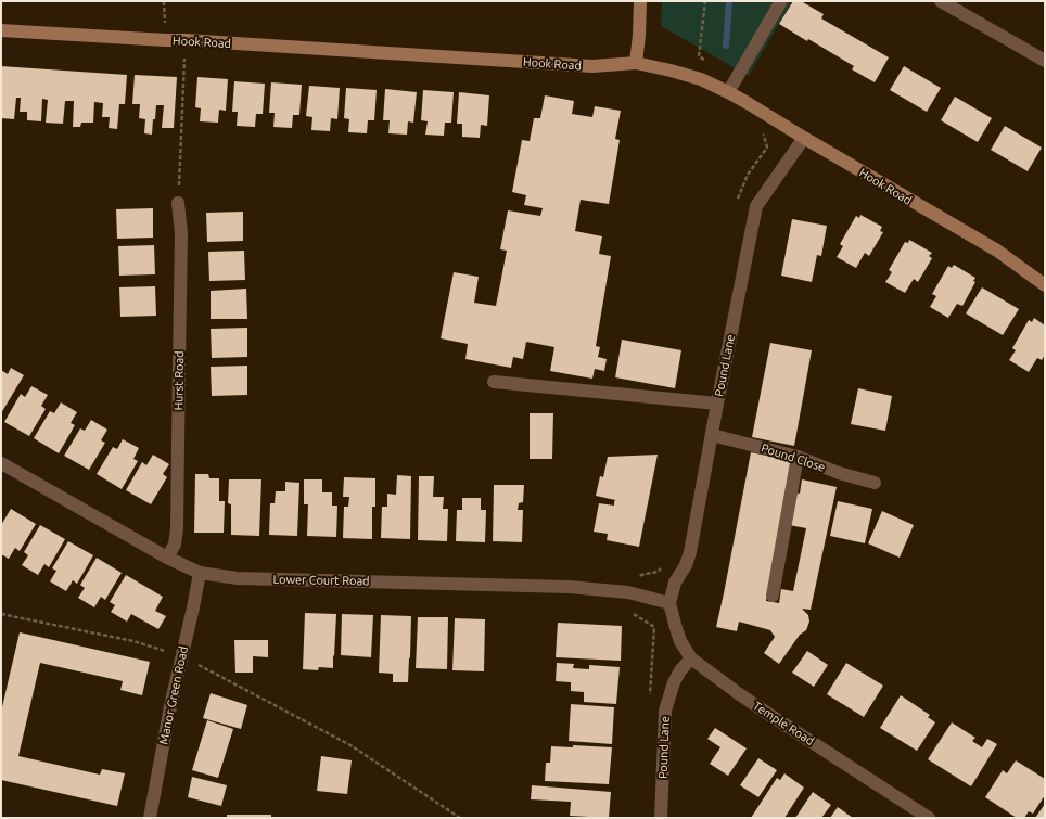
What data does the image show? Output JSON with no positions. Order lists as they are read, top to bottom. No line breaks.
{"streets":{"main road":["Hook Road"],"street":["Pound Lane","Hurst Road","Pound Close","Lower Court Road","Manor Green Road","Temple Road"]},"crossings":[["Hook Road","Pound Lane"],["Pound Lane","Pound Close"],["Pound Lane","Lower Court Road"],["Pound Lane","Temple Road"],["Hurst Road","Lower Court Road"],["Lower Court Road","Manor Green Road"],["Lower Court Road","Temple Road"]]}
